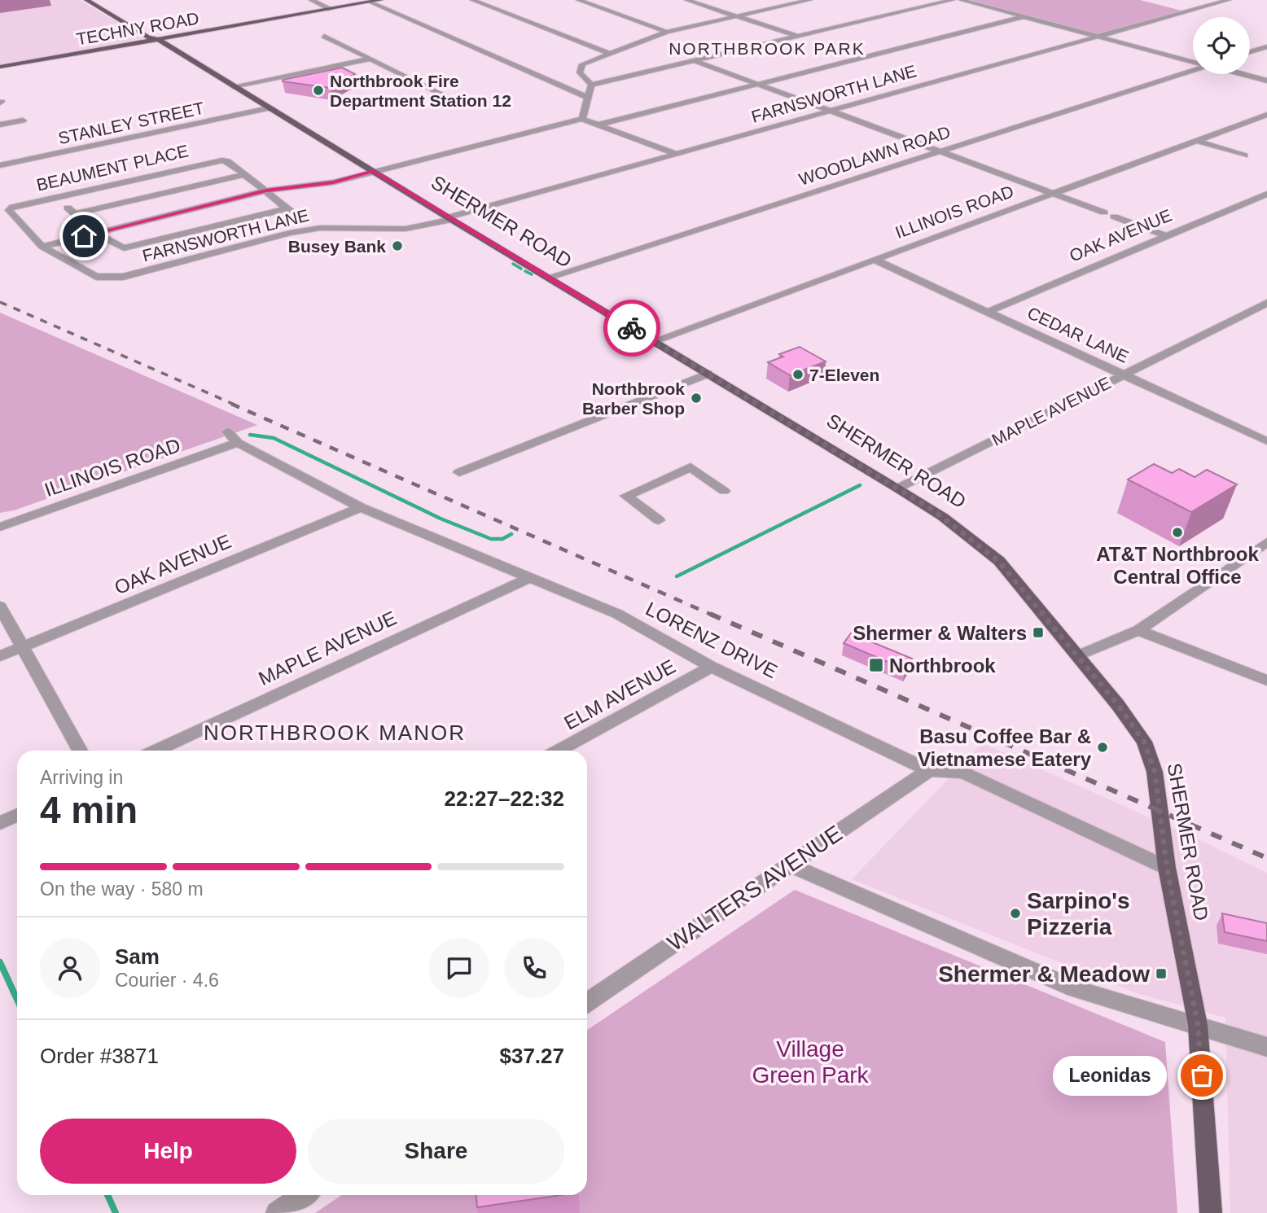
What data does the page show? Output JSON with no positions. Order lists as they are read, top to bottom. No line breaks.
{"streets":{"main road":["TECHNY ROAD","SHERMER ROAD"],"street":["FARNSWORTH LANE","STANLEY STREET","WOODLAWN ROAD","BEAUMENT PLACE","ILLINOIS ROAD","OAK AVENUE","CEDAR LANE","MAPLE AVENUE","LORENZ DRIVE","ELM AVENUE","WALTERS AVENUE"]},"crossings":[["TECHNY ROAD","SHERMER ROAD"],["FARNSWORTH LANE","BEAUMENT PLACE"],["FARNSWORTH LANE","SHERMER ROAD"],["STANLEY STREET","SHERMER ROAD"],["WOODLAWN ROAD","SHERMER ROAD"],["ILLINOIS ROAD","SHERMER ROAD"],["ILLINOIS ROAD","CEDAR LANE"],["ILLINOIS ROAD","LORENZ DRIVE"],["SHERMER ROAD","MAPLE AVENUE"],["SHERMER ROAD","LORENZ DRIVE"],["OAK AVENUE","CEDAR LANE"],["OAK AVENUE","LORENZ DRIVE"],["CEDAR LANE","MAPLE AVENUE"],["MAPLE AVENUE","LORENZ DRIVE"],["LORENZ DRIVE","ELM AVENUE"],["LORENZ DRIVE","WALTERS AVENUE"]],"districts":["NORTHBROOK PARK","NORTHBROOK MANOR"],"parks":["Village Green Park"],"places":{"other":["Northbrook Fire Department Station 12","Busey Bank","7-Eleven","Northbrook Barber Shop","AT&T Northbrook Central Office","Basu Coffee Bar & Vietnamese Eatery","Sarpino's Pizzeria","Leonidas"],"transit":["Shermer & Walters","Northbrook","Shermer & Meadow"]},"page":{"heading":["4 min","Arriving in","22:27–22:32"],"panel":["Sam","Courier · 4.6","Order #3871","$37.27"],"bar":"On the way · 580 m","bubble":"Leonidas","buttons":["Help","Share"]}}
